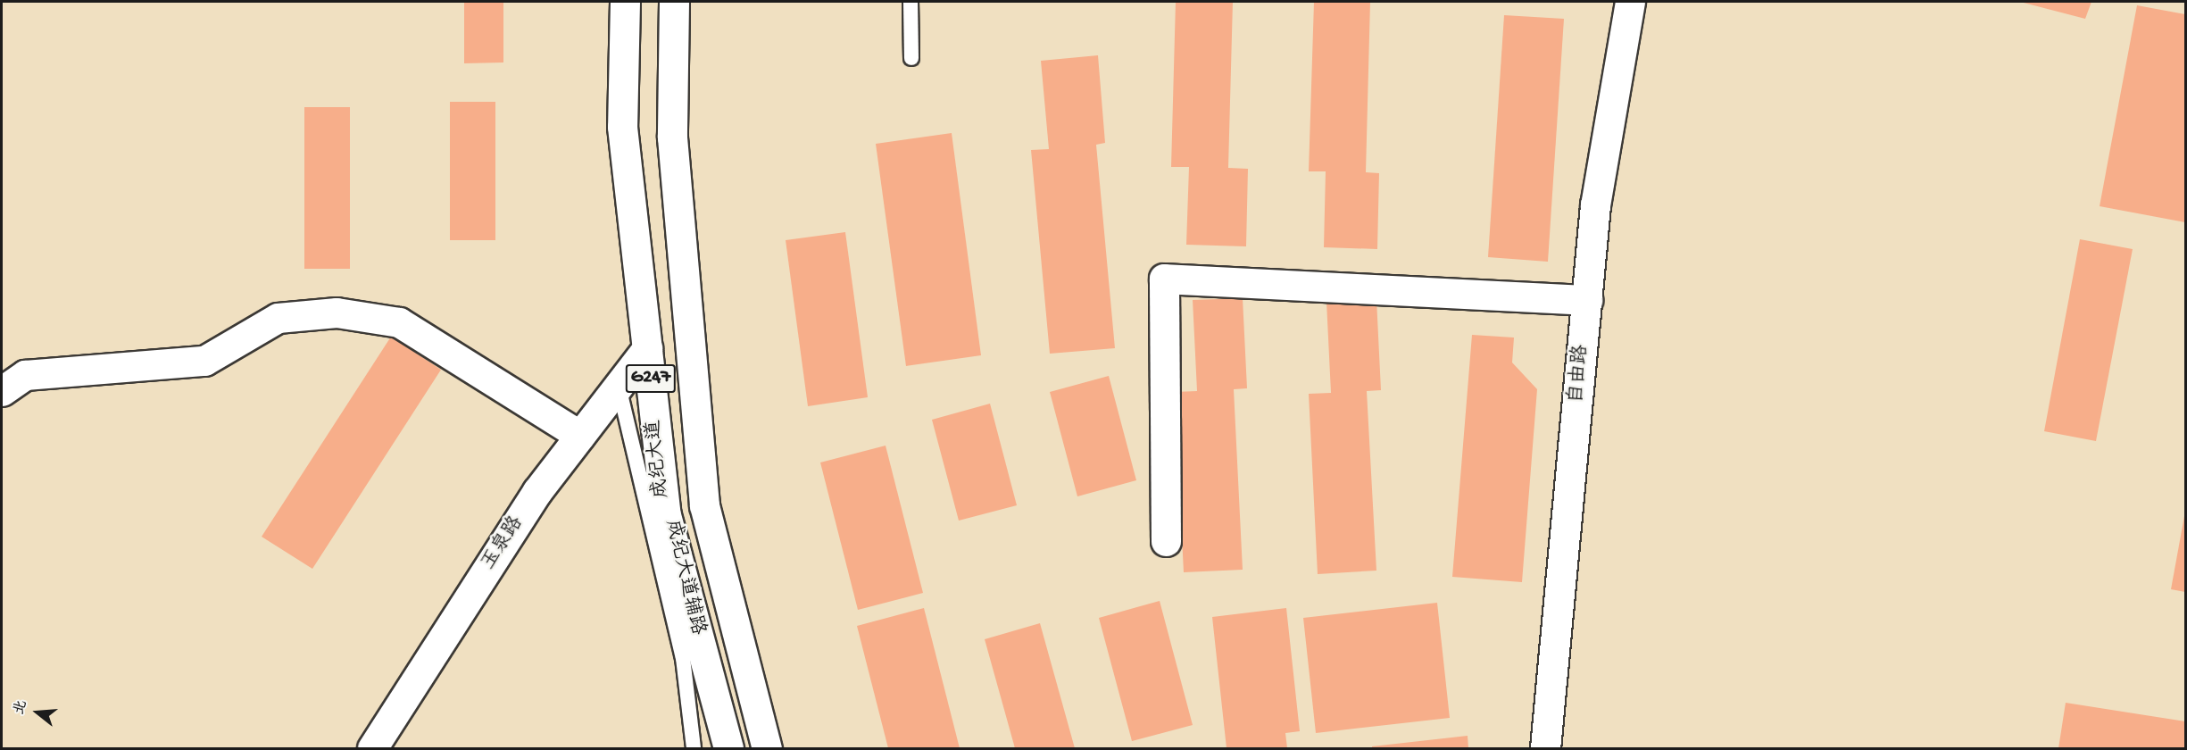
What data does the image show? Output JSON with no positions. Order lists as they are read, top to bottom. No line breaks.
{"streets":{"main road":["自由路","G247","成纪大道","玉泉路"],"lane":["成纪大道辅路"]},"crossings":[["成纪大道","玉泉路"],["玉泉路","成纪大道辅路"]],"north":"left"}
